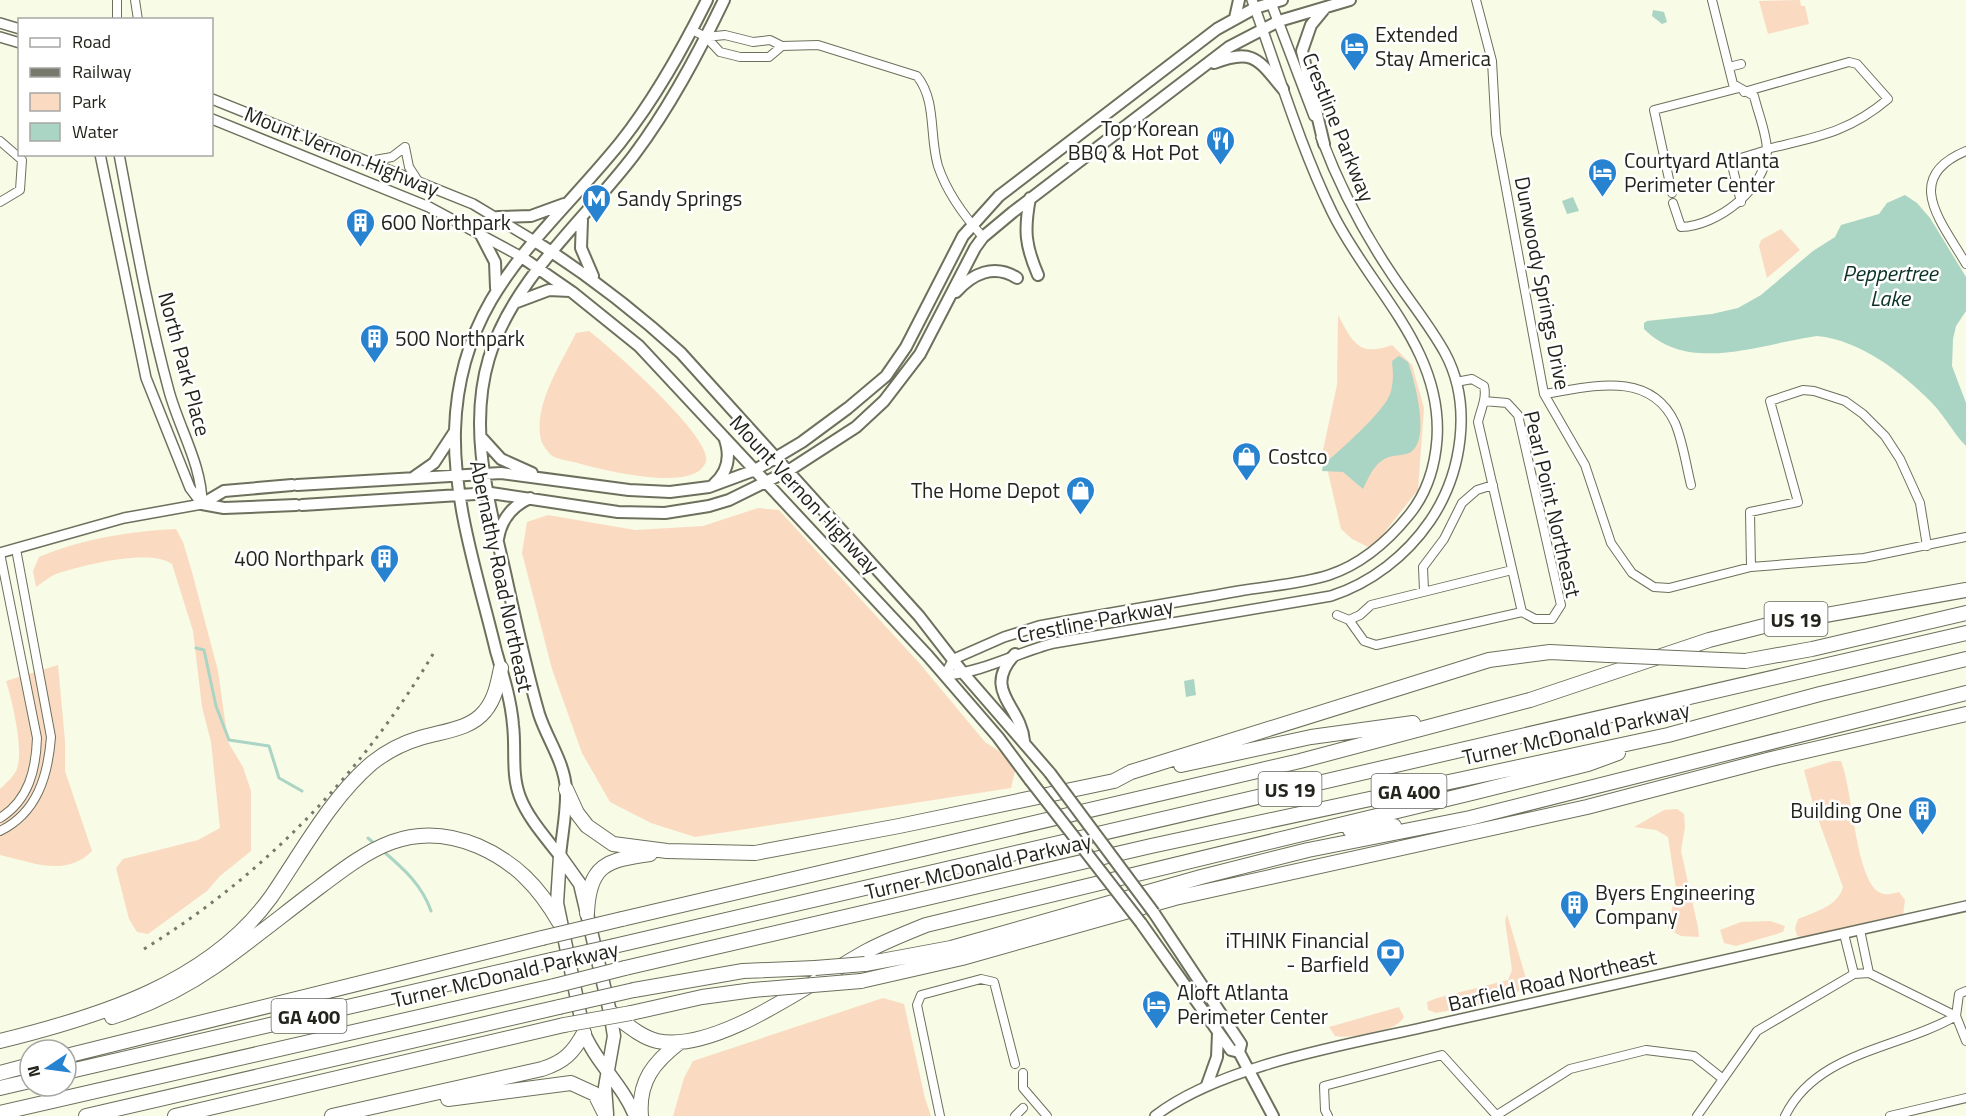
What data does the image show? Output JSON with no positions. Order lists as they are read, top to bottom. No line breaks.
{"streets":{"highway":["US 19","Turner McDonald Parkway","GA 400"],"main road":["Mount Vernon Highway","Abernathy Road Northeast"],"street":["Crestline Parkway","Dunwoody Springs Drive","North Park Place","Pearl Point Northeast","Barfield Road Northeast"]},"crossings":[["Crestline Parkway","Mount Vernon Highway"],["Mount Vernon Highway","Abernathy Road Northeast"],["Mount Vernon Highway","Barfield Road Northeast"]],"water":["Peppertree Lake"],"places":{"hotel":["Extended Stay America","Courtyard Atlanta Perimeter Center","Aloft Atlanta Perimeter Center"],"restaurant":["Top Korean BBQ & Hot Pot"],"metro station":["Sandy Springs"],"building":["600 Northpark","500 Northpark","400 Northpark","Building One","Byers Engineering Company"],"shop":["Costco","The Home Depot"],"bank":["iTHINK Financial - Barfield"]},"legend":["Road","Railway","Park","Water"],"north":"left"}
